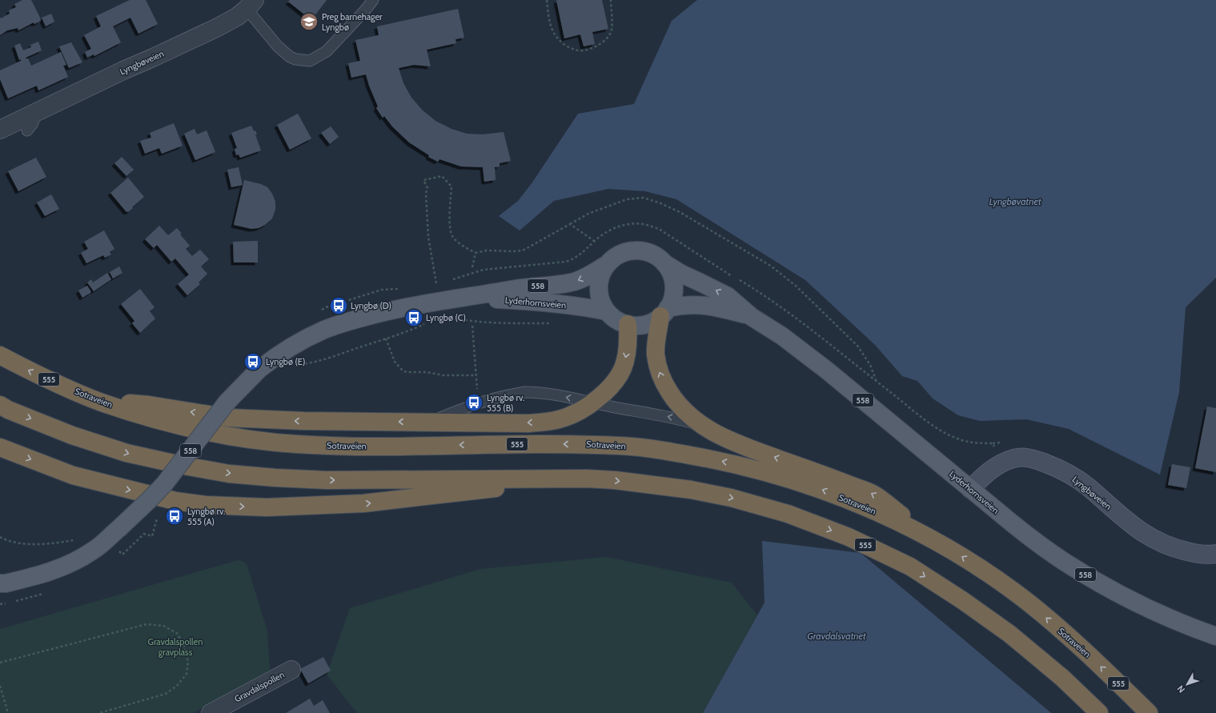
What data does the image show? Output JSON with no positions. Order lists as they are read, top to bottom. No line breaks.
{"streets":{"highway":["555","Sotraveien"],"main road":["558","Lyderhornsveien"],"street":["Lyngbøveien","Gravdalspollen"]},"crossings":[["Lyngbøveien","Lyderhornsveien"],["558","Lyderhornsveien"],["558","555"],["Lyderhornsveien","555"],["555","Sotraveien"]],"water":["Lyngbøvatnet","Gravdalsvatnet"],"parks":["Gravdalspollen gravplass"],"places":{"school or university":["Preg barnehager Lyngbø"],"bus stop":["Lyngbø (D)","Lyngbø (C)","Lyngbø (E)","Lyngbø rv. 555 (B)","Lyngbø rv. 555 (A)"]},"north":"bottom left"}
